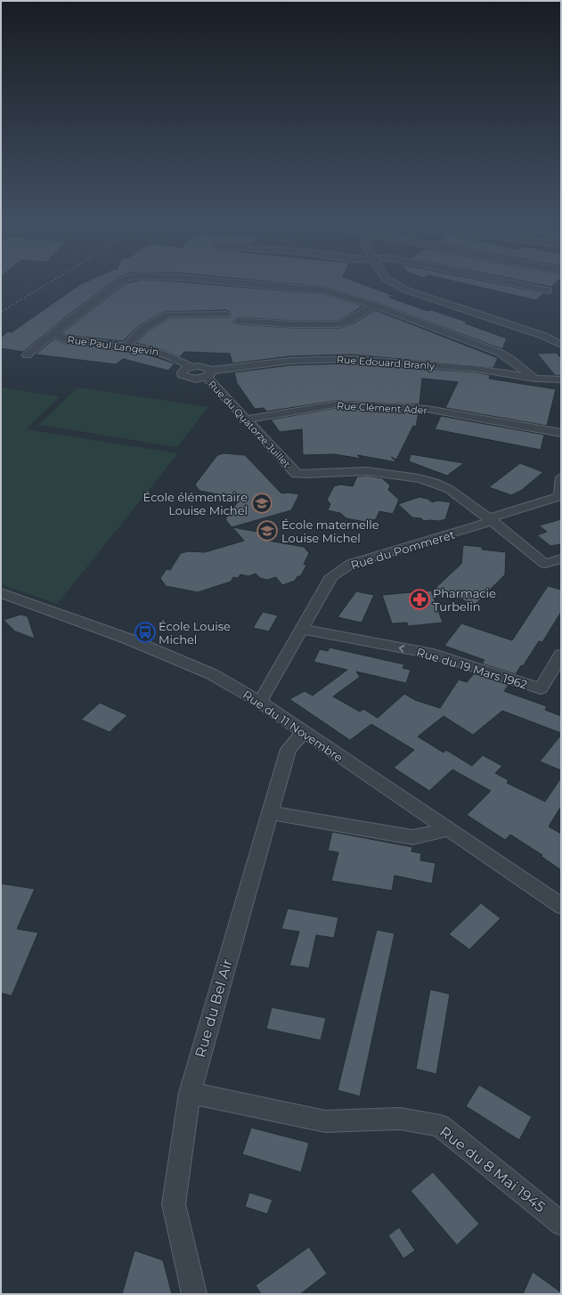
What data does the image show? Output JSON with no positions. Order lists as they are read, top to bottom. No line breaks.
{"streets":{"street":["Rue Paul Langevin","Rue Edouard Branly","Rue Clément Ader","Rue du Quatorze Juillet","Rue du Pommeret","Rue du 19 Mars 1962","Rue du 11 Novembre","Rue du Bel Air","Rue du 8 Mai 1945"]},"crossings":[["Rue Paul Langevin","Rue Edouard Branly"],["Rue Paul Langevin","Rue du Quatorze Juillet"],["Rue Edouard Branly","Rue du Quatorze Juillet"],["Rue Clément Ader","Rue du Quatorze Juillet"],["Rue du Quatorze Juillet","Rue du Pommeret"],["Rue du Pommeret","Rue du 19 Mars 1962"],["Rue du Pommeret","Rue du 11 Novembre"],["Rue du 11 Novembre","Rue du Bel Air"],["Rue du Bel Air","Rue du 8 Mai 1945"]],"one_way":["Rue du 19 Mars 1962"],"places":{"school or university":["École élémentaire Louise Michel","École maternelle Louise Michel"],"pharmacy":["Pharmacie Turbelin"],"bus stop":["École Louise Michel"]}}
